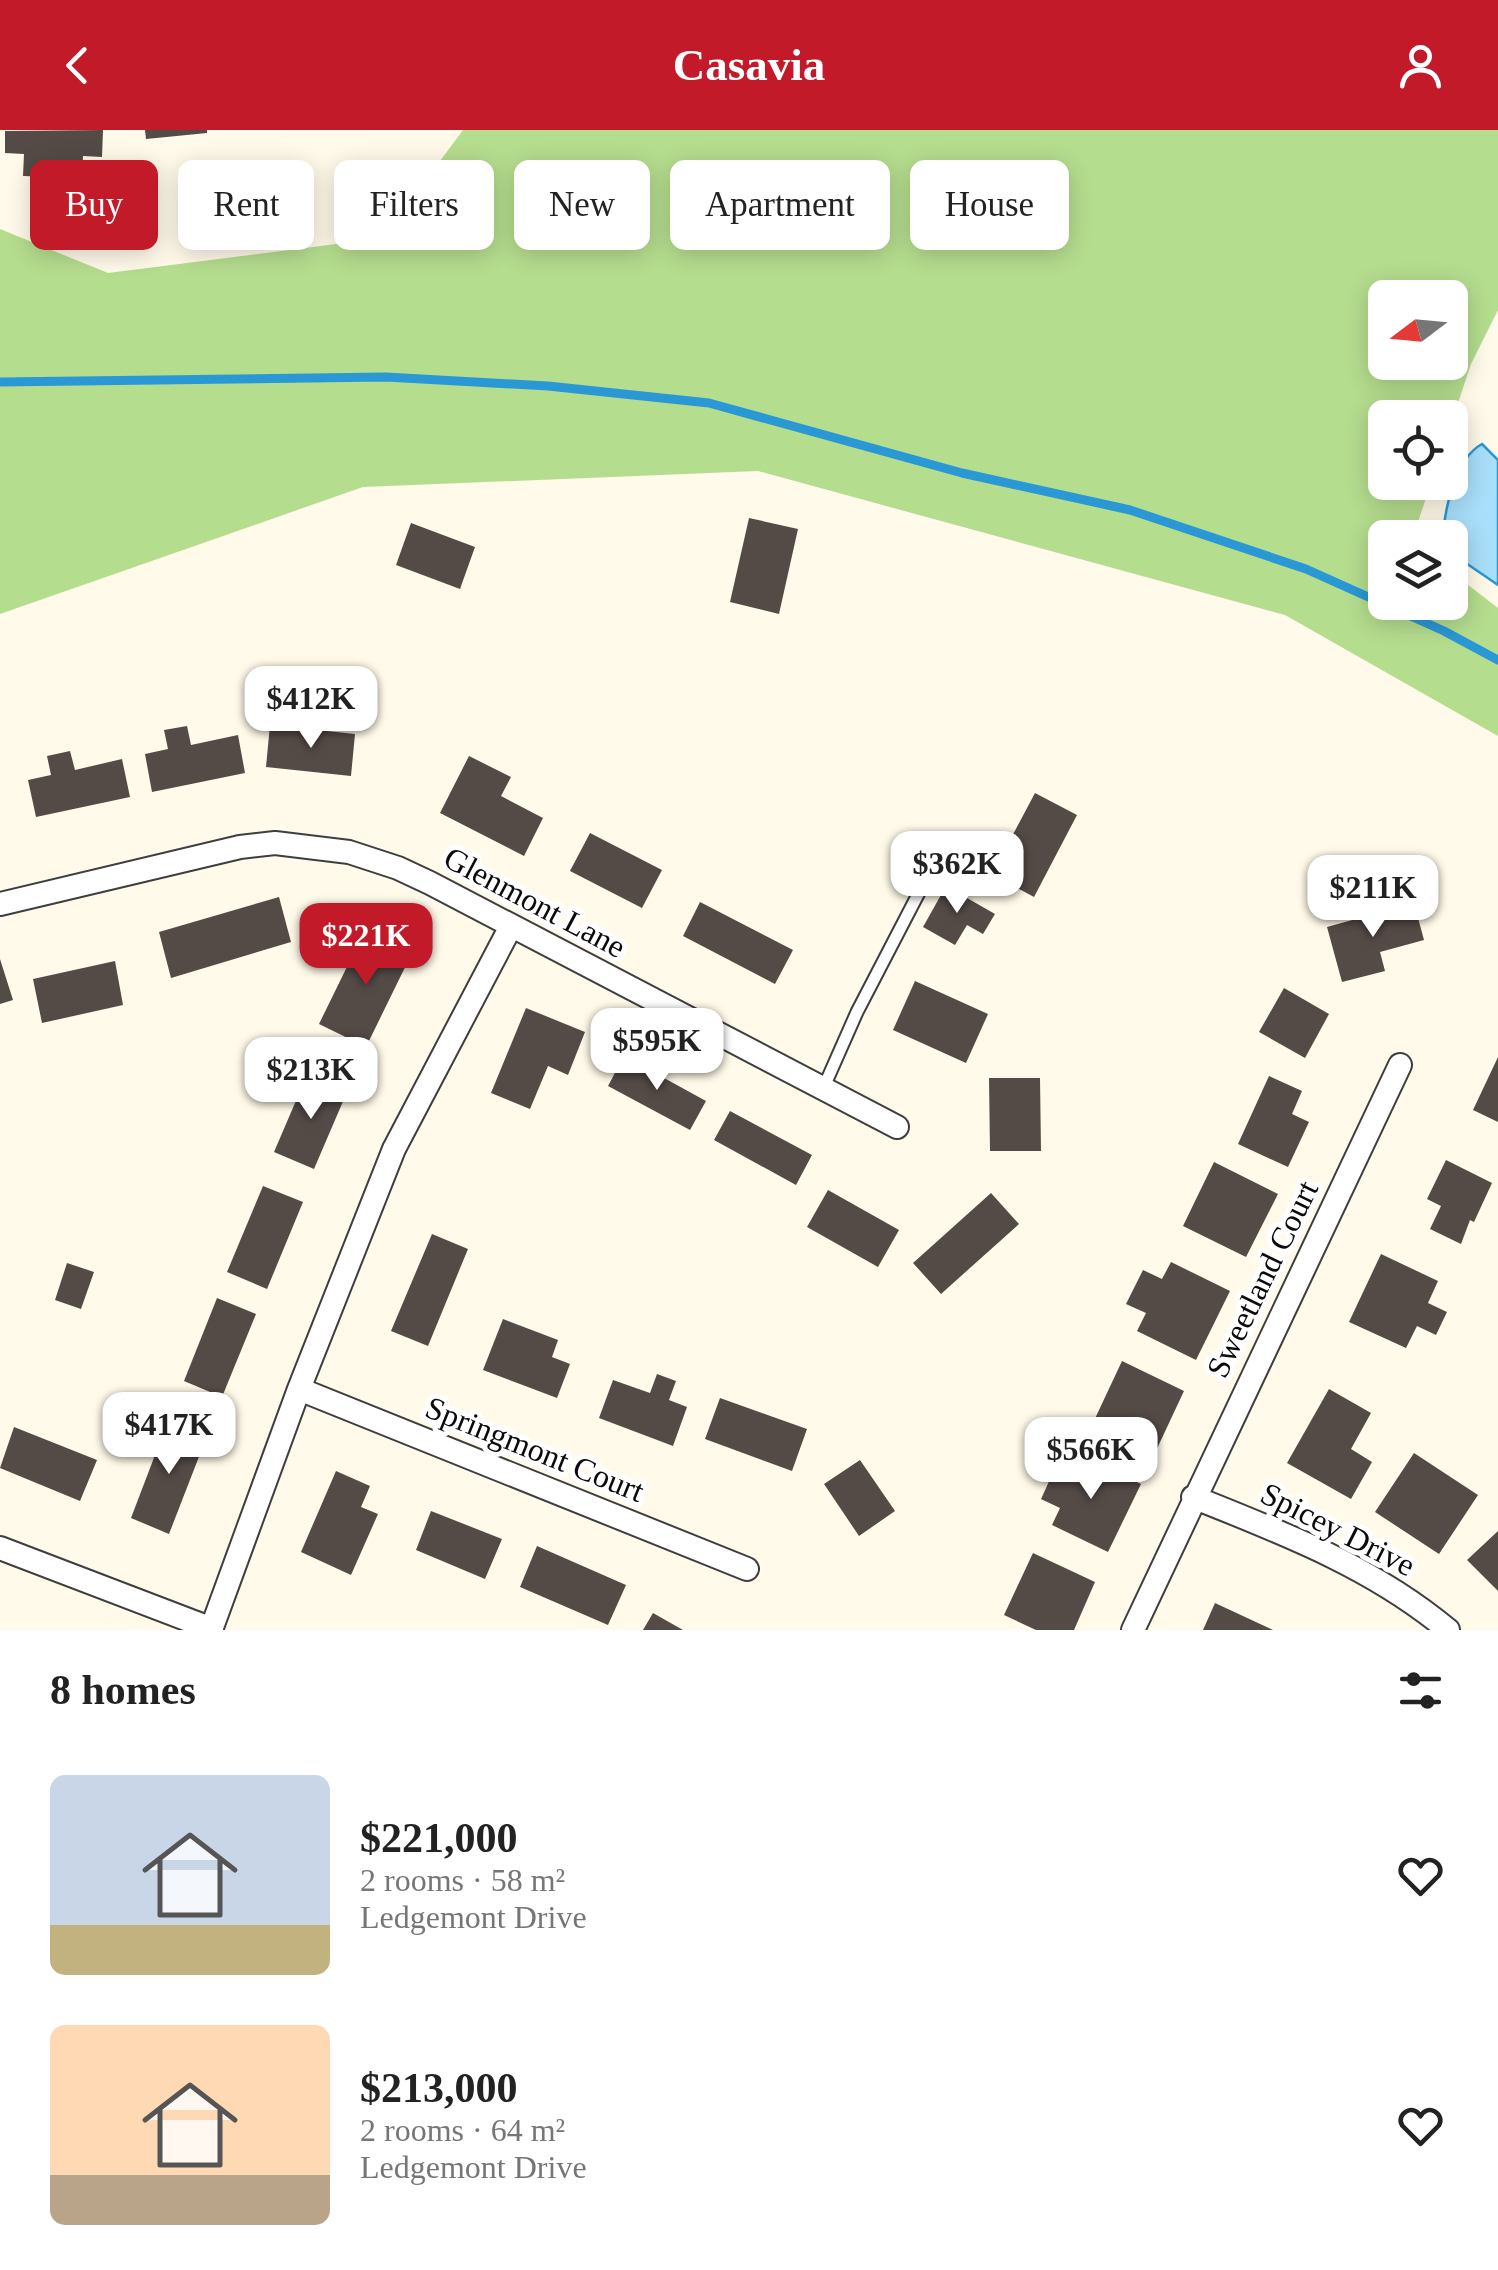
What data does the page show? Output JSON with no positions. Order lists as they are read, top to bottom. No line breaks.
{"streets":{"street":["Glenmont Lane","Sweetland Court","Springmont Court","Spicey Drive"]},"crossings":[["Sweetland Court","Spicey Drive"]],"north":"left","page":{"header":"Casavia","chip":["Buy","Rent","Filters","New","Apartment","House"],"price":["$412K","$362K","$211K","$221K","$595K","$213K","$417K","$566K"],"heading":"8 homes","list":[{"name":"$221,000","note":"2 rooms · 58 m² · Ledgemont Drive"},{"name":"$213,000","note":"2 rooms · 64 m² · Ledgemont Drive"}]}}
